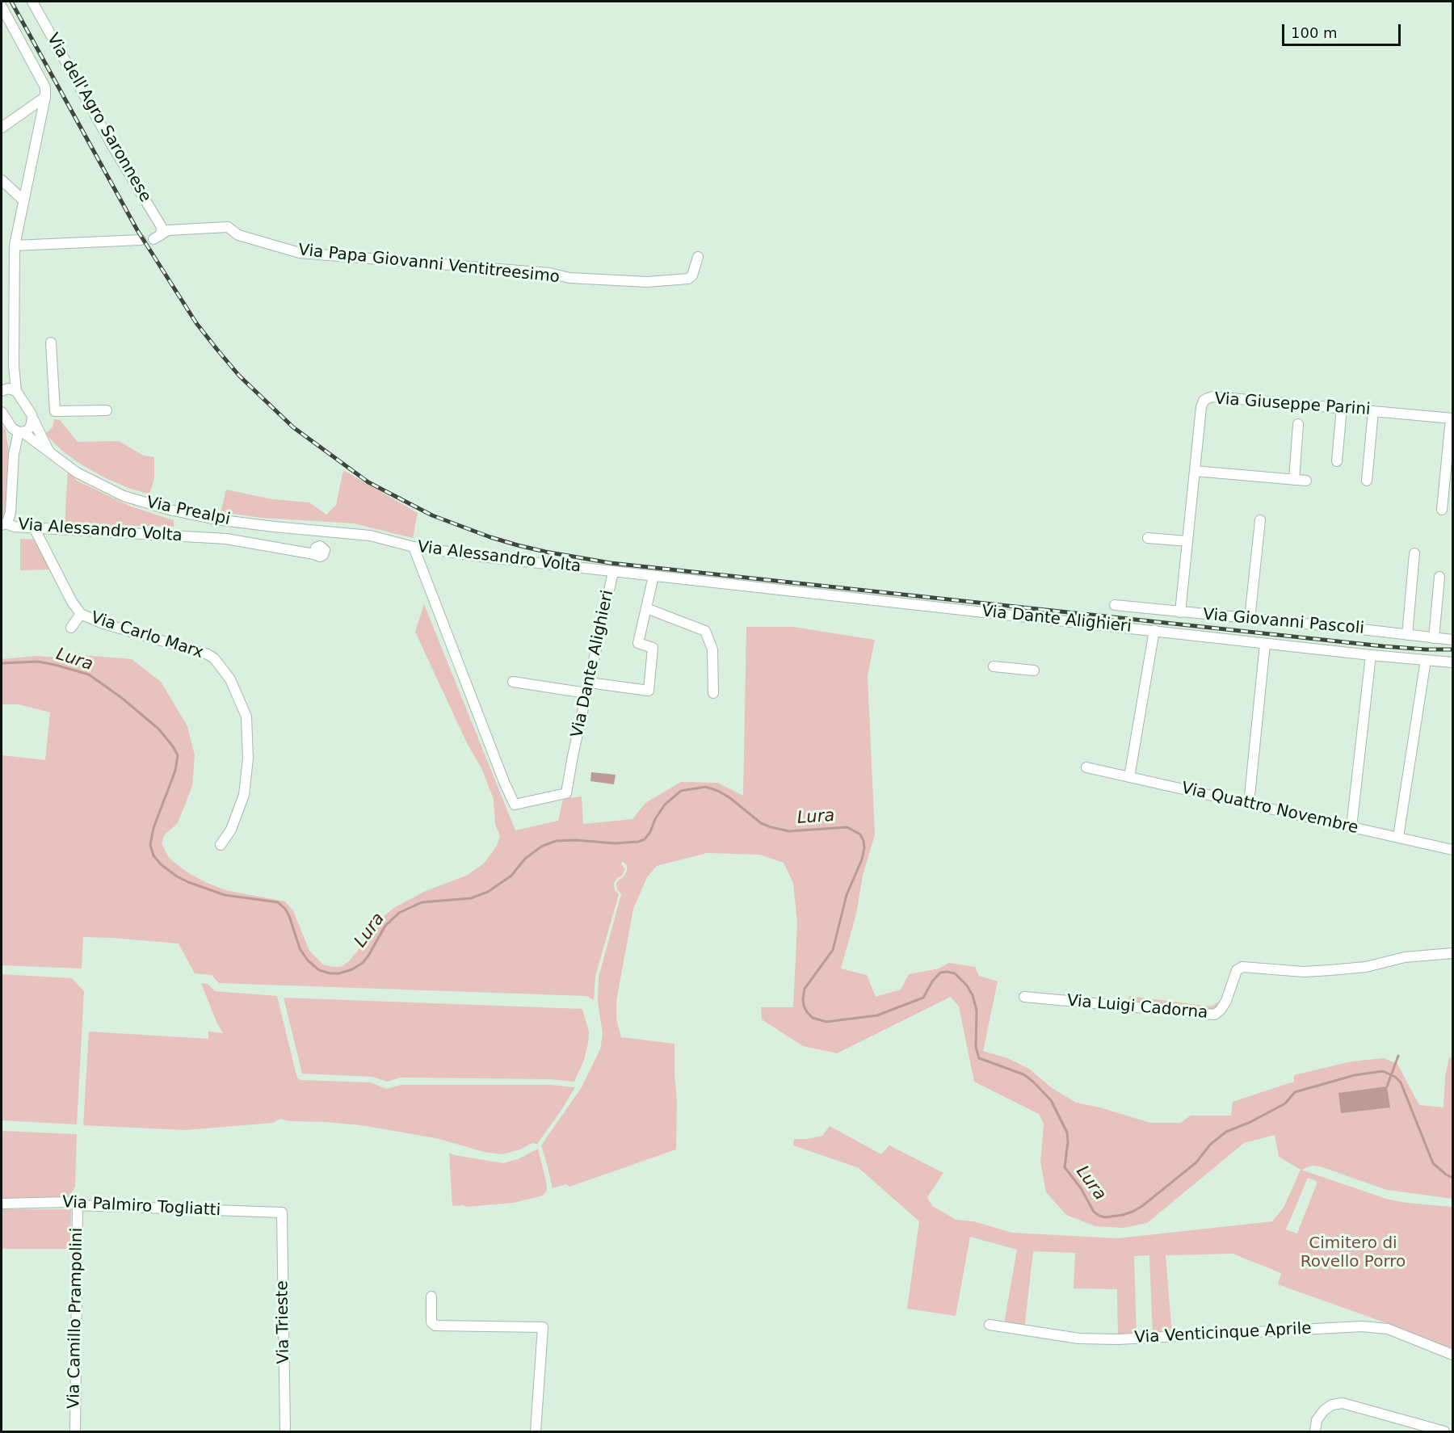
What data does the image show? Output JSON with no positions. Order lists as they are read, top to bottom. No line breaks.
{"streets":{"street":["Via dell'Agro Saronnese","Via Papa Giovanni Ventitreesimo","Via Giuseppe Parini","Via Prealpi","Via Alessandro Volta","Via Dante Alighieri","Via Giovanni Pascoli","Via Carlo Marx","Via Quattro Novembre","Via Luigi Cadorna","Via Palmiro Togliatti","Via Camillo Prampolini","Via Trieste","Via Venticinque Aprile"]},"crossings":[["Via dell'Agro Saronnese","Via Papa Giovanni Ventitreesimo"],["Via Giuseppe Parini","Via Giovanni Pascoli"],["Via Prealpi","Via Alessandro Volta"],["Via Alessandro Volta","Via Dante Alighieri"],["Via Alessandro Volta","Via Carlo Marx"],["Via Palmiro Togliatti","Via Camillo Prampolini"],["Via Palmiro Togliatti","Via Trieste"]],"water":["Lura"],"parks":["Cimitero di Rovello Porro"],"scale_bar":"100 m"}
